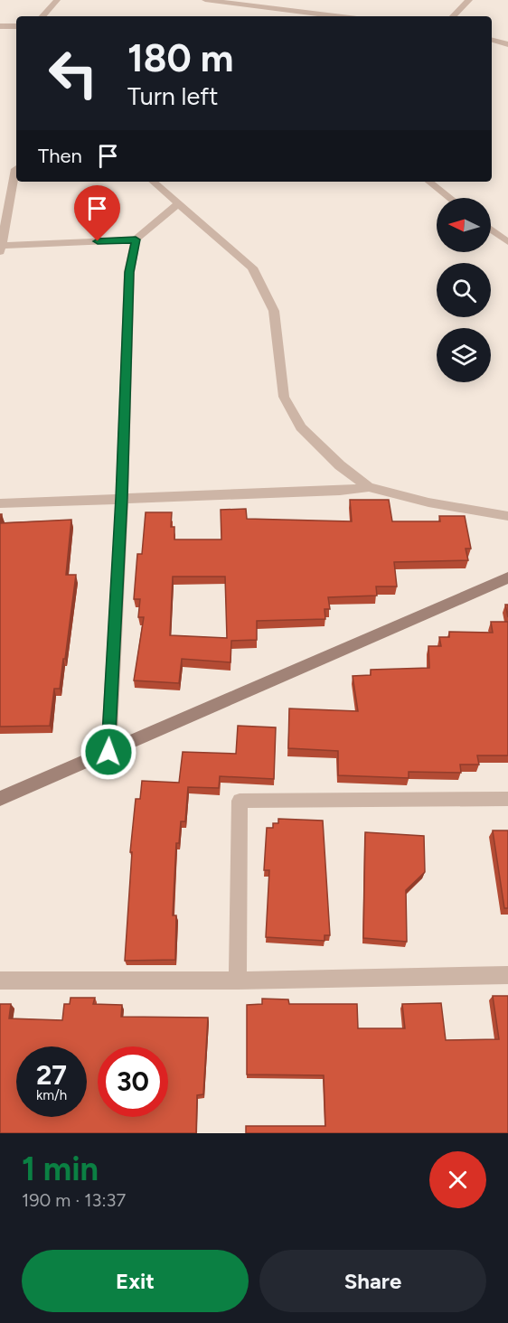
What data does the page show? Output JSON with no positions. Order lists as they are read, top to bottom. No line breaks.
{"north":"left","page":{"turn":["180 m","Turn left"],"then":"Then","speed":"27 km/h","limit":"30","heading":["1 min","190 m · 13:37"],"buttons":["Exit","Share"]}}
